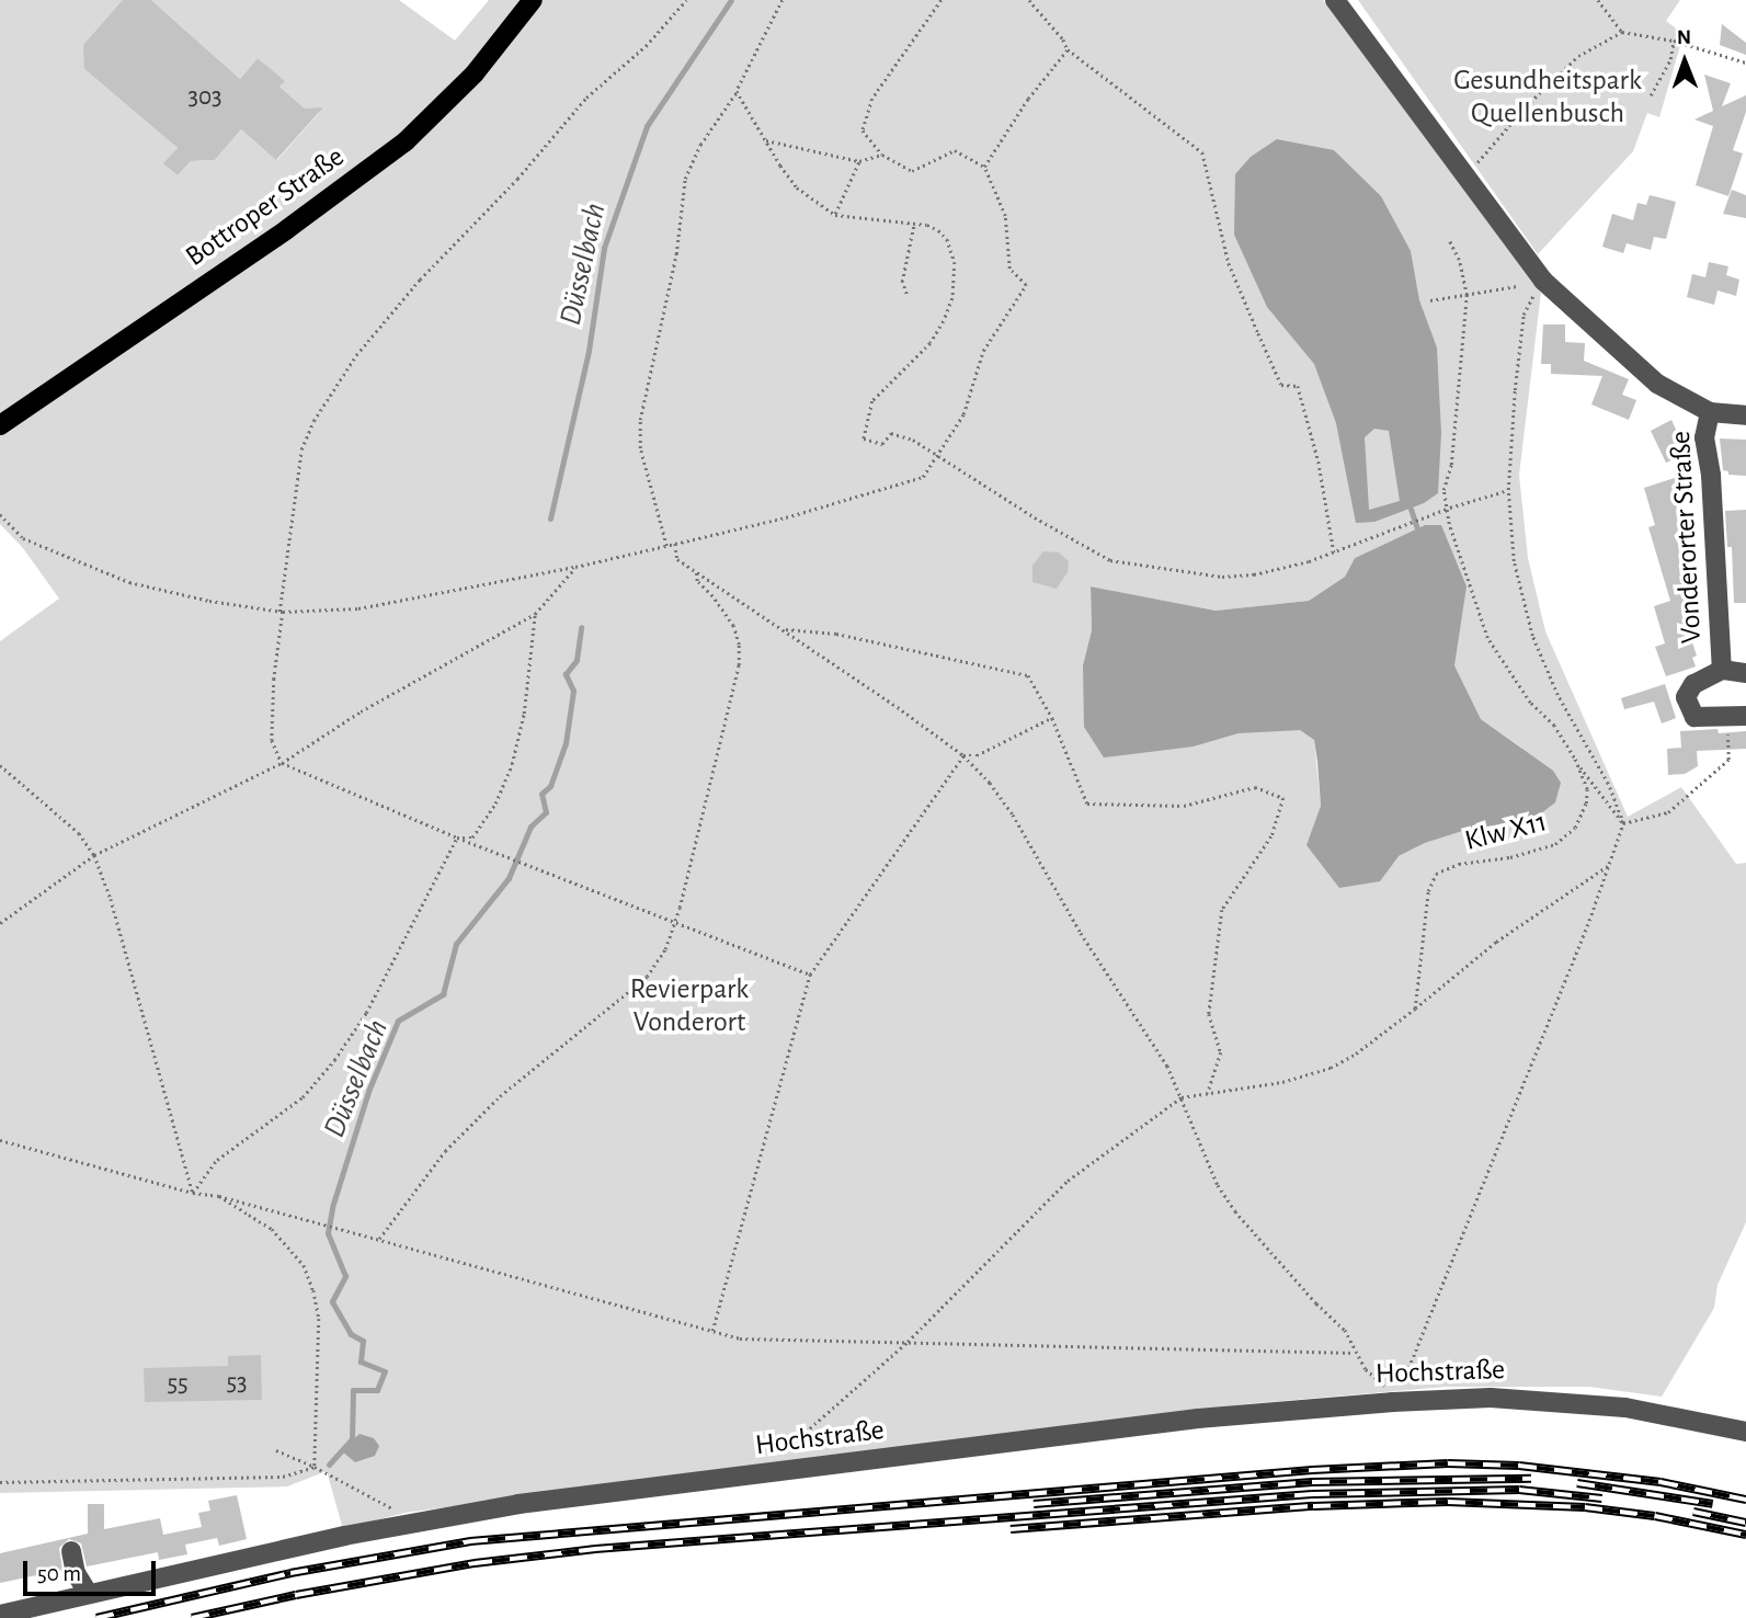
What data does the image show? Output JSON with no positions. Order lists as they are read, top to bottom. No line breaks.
{"streets":{"main road":["Bottroper Straße"],"street":["Vonderorter Straße","Hochstraße"],"path":["Klw X11"]},"water":["Düsselbach"],"parks":["Gesundheitspark Quellenbusch","Revierpark Vonderort"],"house_numbers":["303","53","55"],"scale_bar":"50 m","north":"top"}
